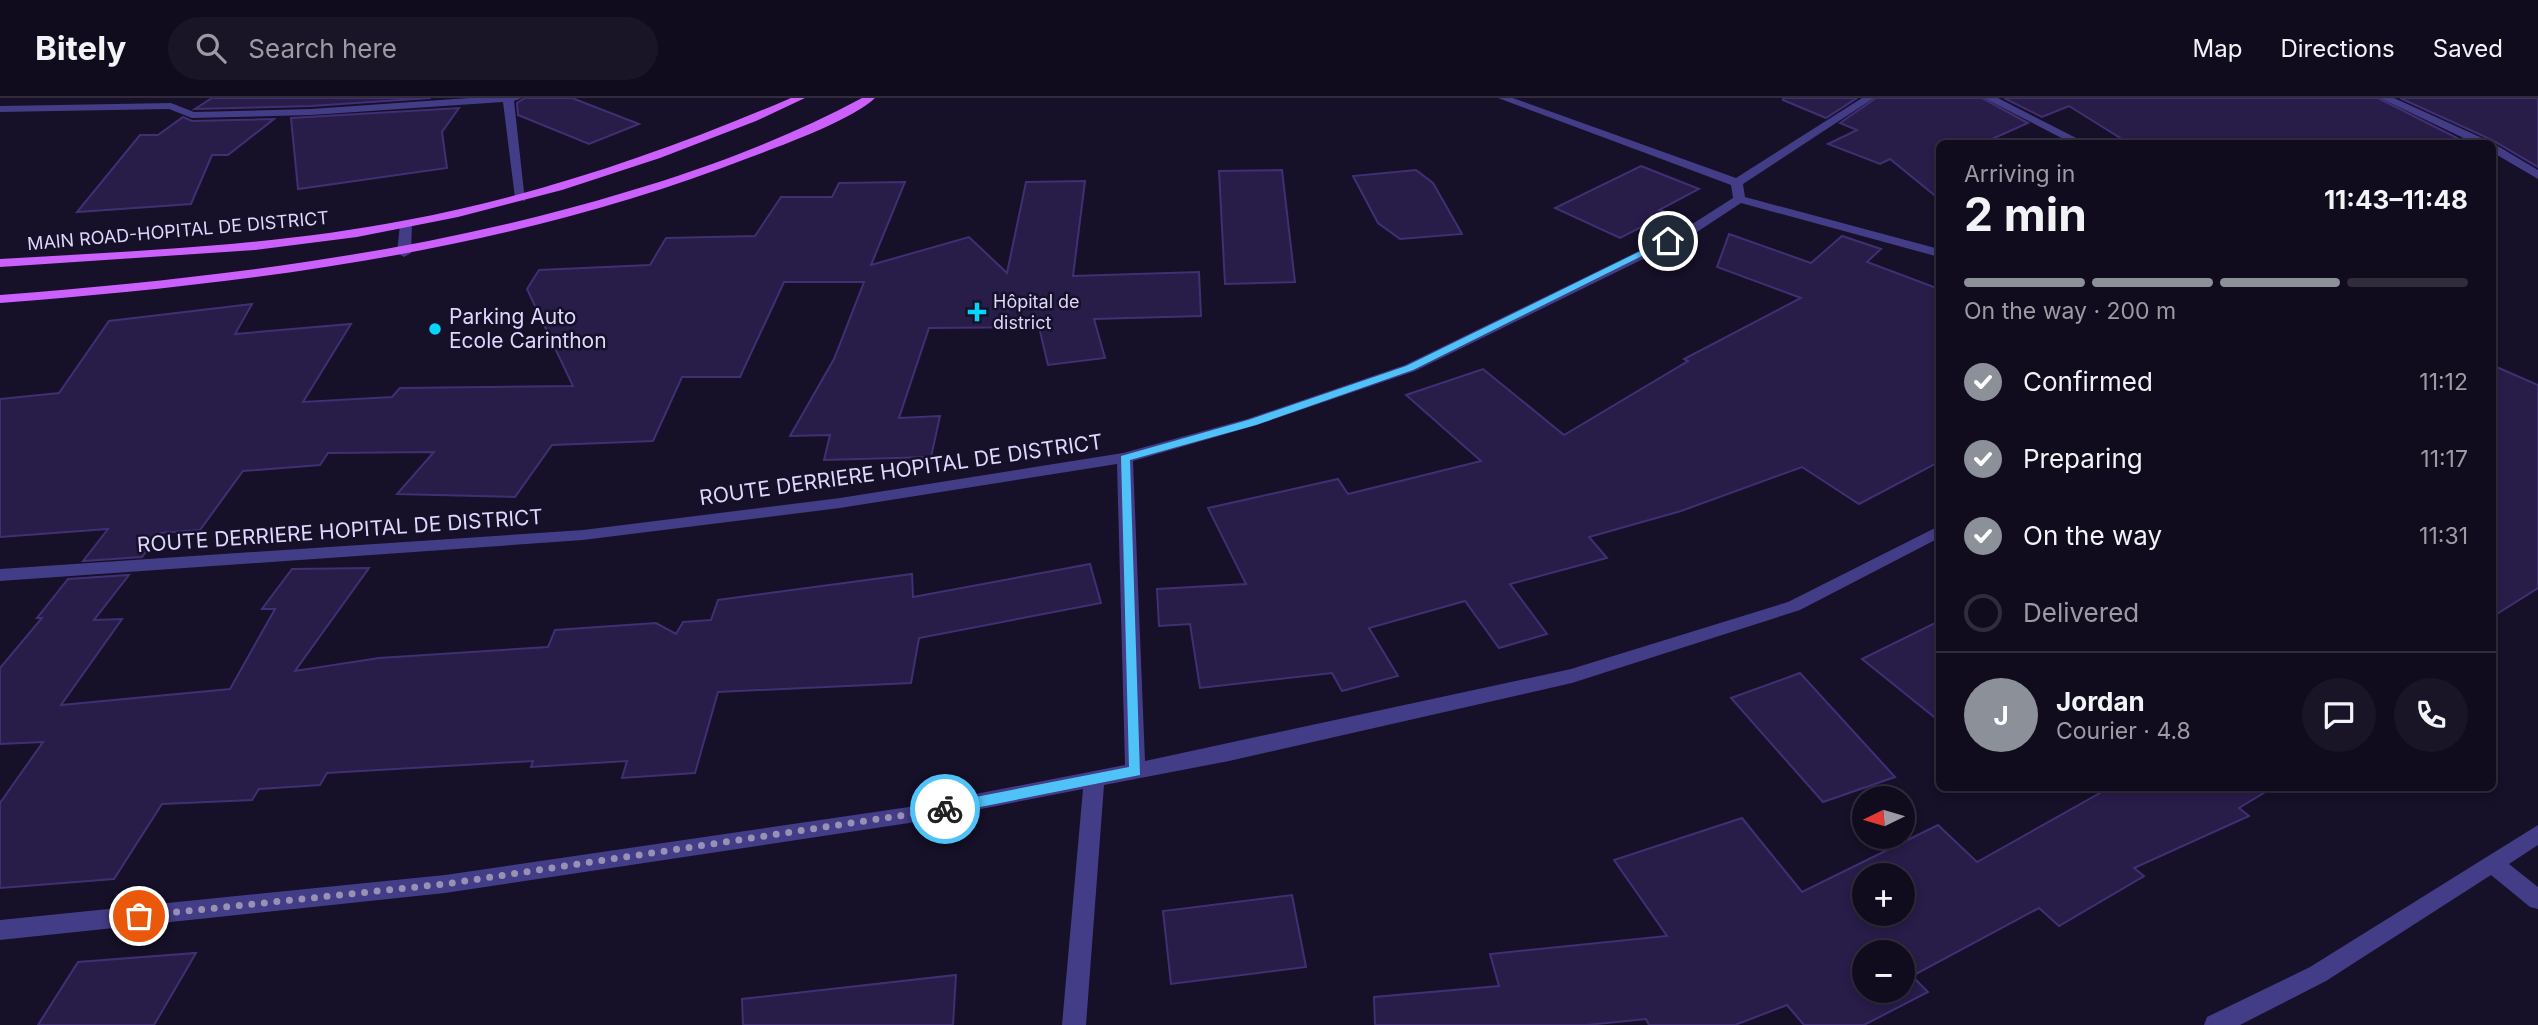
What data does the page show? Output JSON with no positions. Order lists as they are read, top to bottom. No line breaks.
{"streets":{"main road":["MAIN ROAD-HOPITAL DE DISTRICT"],"street":["ROUTE DERRIERE HOPITAL DE DISTRICT"]},"places":{"health":["Hôpital de district"],"other":["Parking Auto Ecole Carinthon"]},"north":"left","page":{"header":"Bitely","search":"Search here","nav":["Map","Directions","Saved"],"heading":["2 min","Arriving in","11:43–11:48"],"panel":["Jordan","Courier · 4.8"],"bar":"On the way · 200 m","list":[["Confirmed","11:12"],["Preparing","11:17"],["On the way","11:31"],"Delivered"],"round":"J","map_buttons":["+","−"]}}
